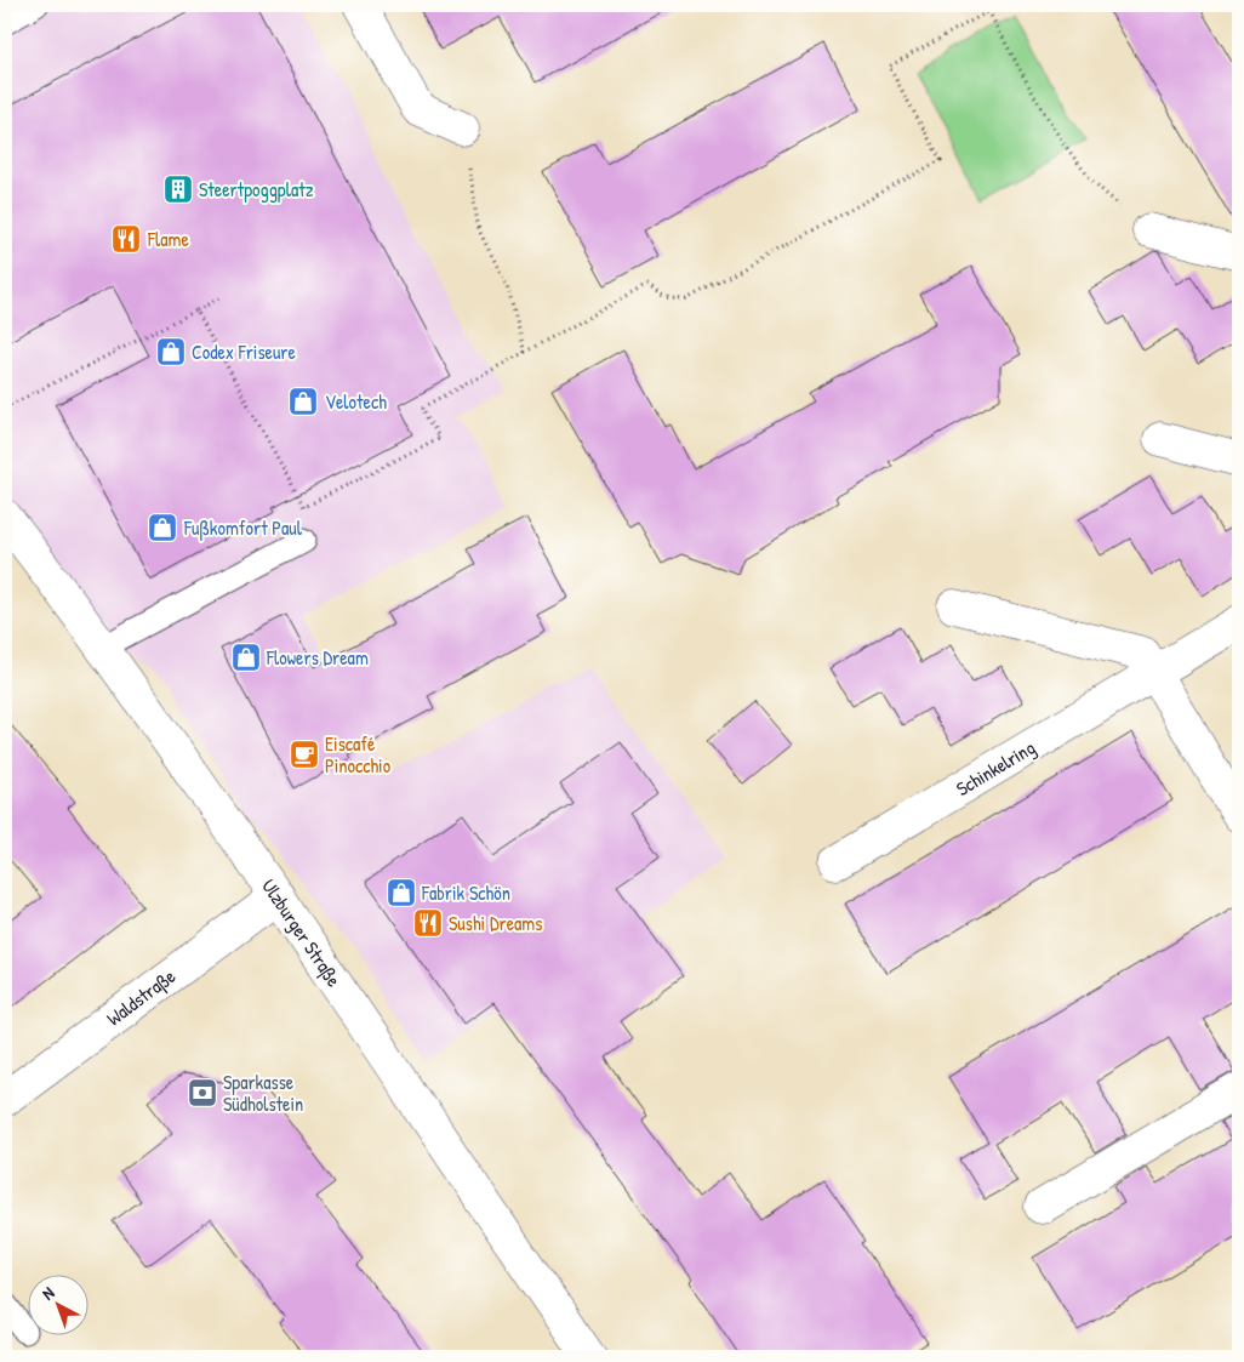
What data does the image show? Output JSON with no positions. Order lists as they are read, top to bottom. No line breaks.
{"streets":{"street":["Schinkelring","Ulzburger Straße","Waldstraße"]},"crossings":[["Ulzburger Straße","Waldstraße"]],"places":{"building":["Steertpoggplatz"],"restaurant":["Flame","Sushi Dreams"],"shop":["Codex Friseure","Velotech","Fußkomfort Paul","Flowers Dream","Fabrik Schön"],"cafe":["Eiscafé Pinocchio"],"bank":["Sparkasse Südholstein"]},"north":"top left"}
